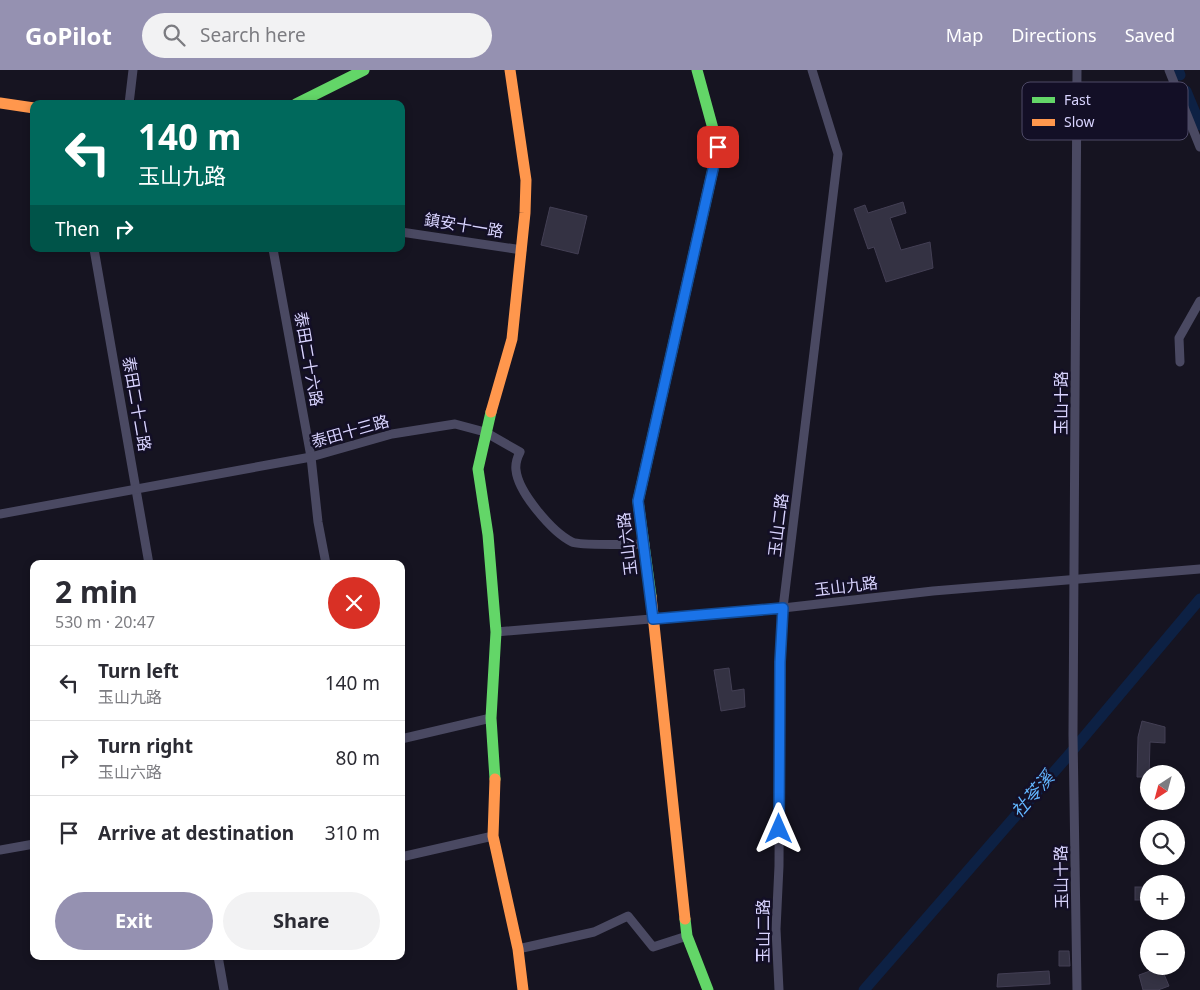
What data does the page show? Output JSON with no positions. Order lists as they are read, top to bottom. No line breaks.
{"streets":{"street":["鎮安十一路","泰田二十六路","玉山十路","泰田二十二路","泰田十三路","玉山二路","玉山六路","玉山九路"]},"crossings":[["泰田二十六路","泰田十三路"],["玉山十路","玉山九路"],["泰田二十二路","泰田十三路"],["泰田十三路","玉山六路"],["玉山二路","玉山九路"],["玉山六路","玉山九路"]],"water":["社苓溪"],"legend":["Fast","Slow"],"north":"bottom left","page":{"header":"GoPilot","search":"Search here","nav":["Map","Directions","Saved"],"turn":["140 m","玉山九路"],"then":"Then","heading":["2 min","530 m · 20:47"],"list":[{"name":"Turn left","note":"玉山九路","value":"140 m"},{"name":"Turn right","note":"玉山六路","value":"80 m"},{"name":"Arrive at destination","value":"310 m"}],"map_buttons":["+","−"],"buttons":["Exit","Share"]}}
